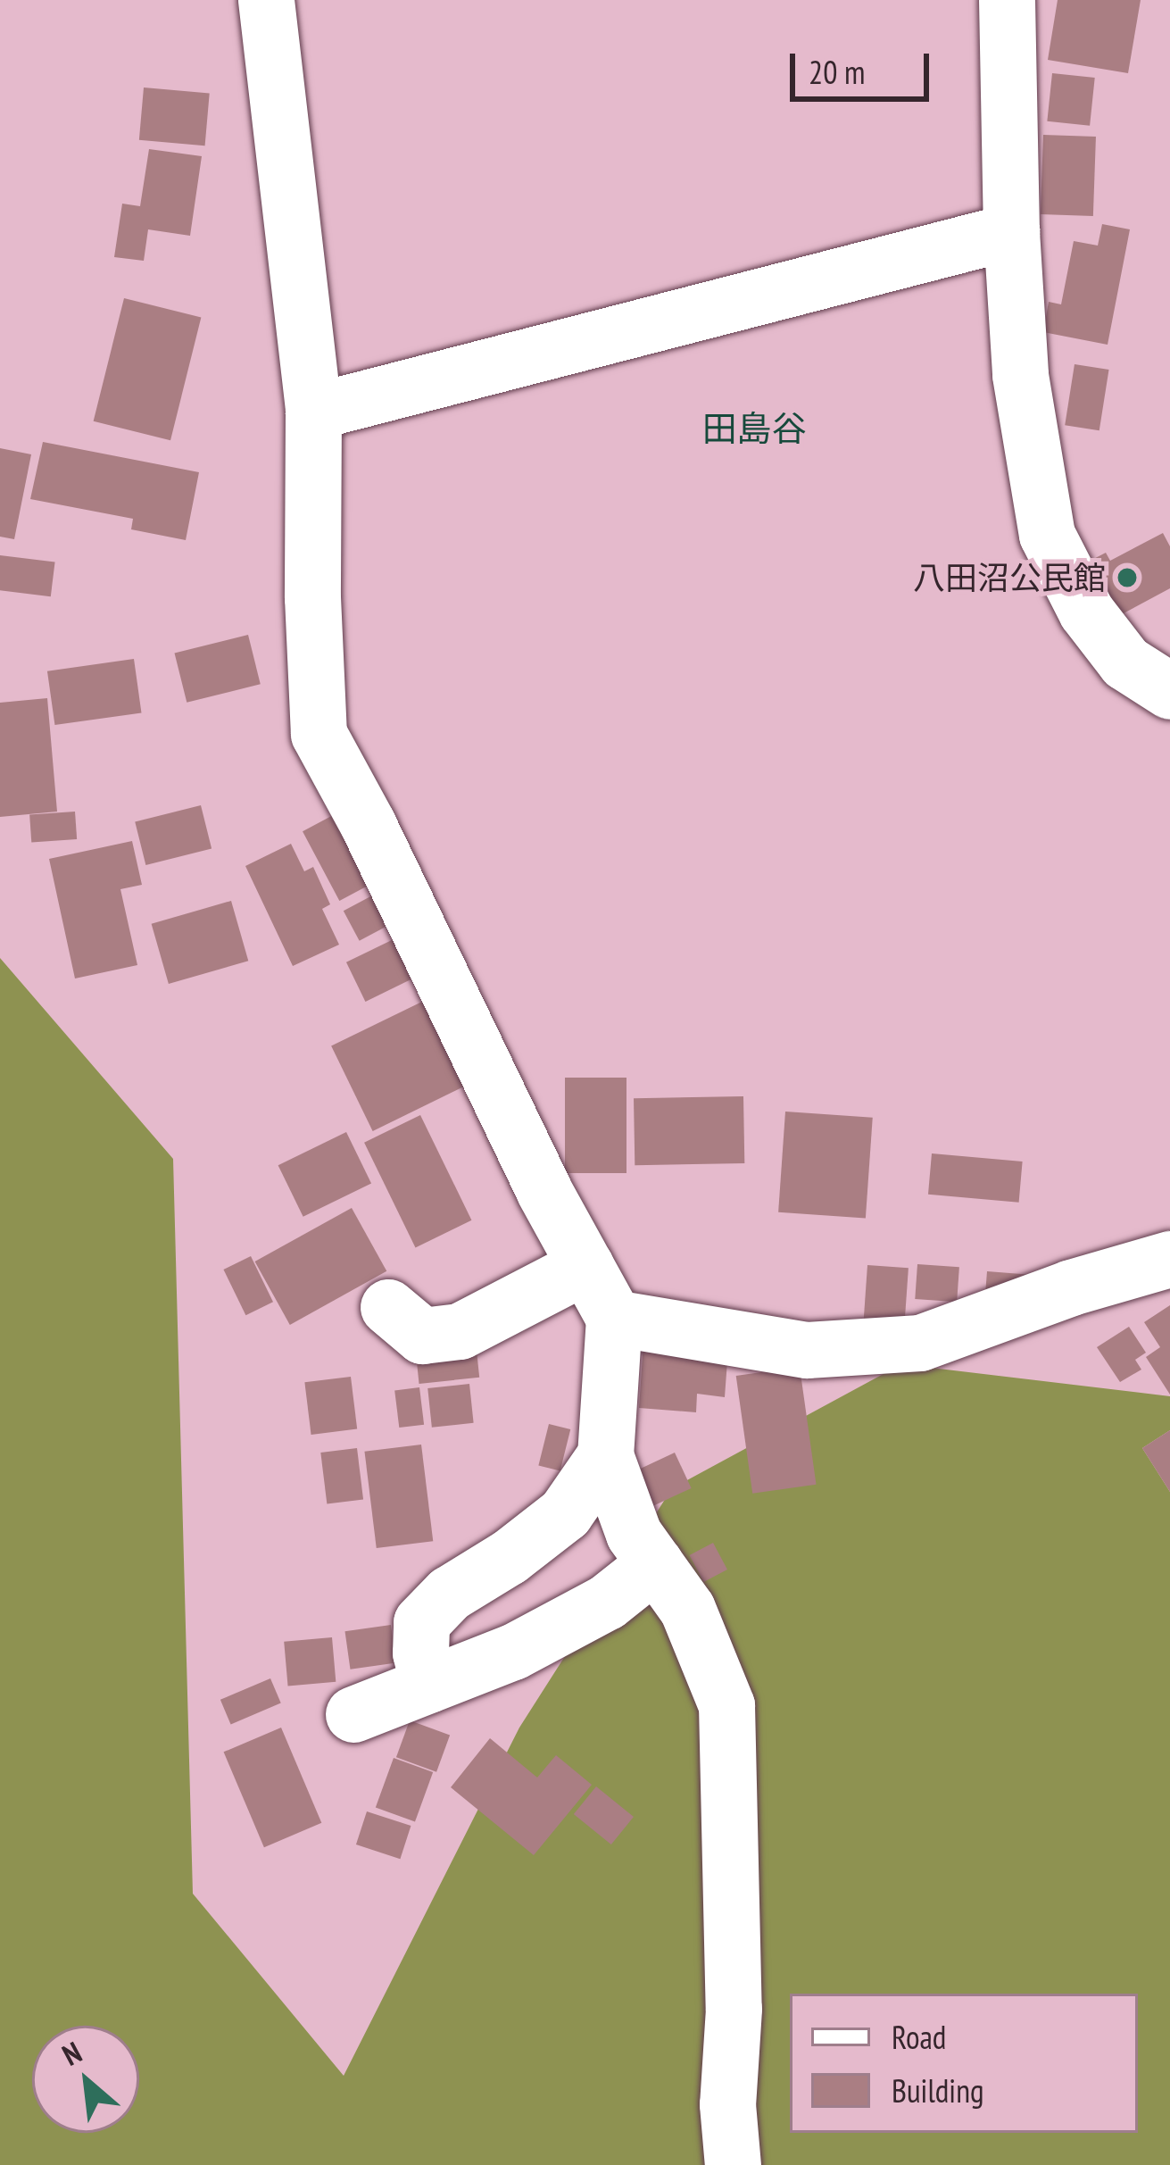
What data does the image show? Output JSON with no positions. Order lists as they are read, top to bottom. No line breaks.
{"districts":["田島谷"],"places":["八田沼公民館"],"legend":["Road","Building"],"scale_bar":"20 m","north":"top left"}
